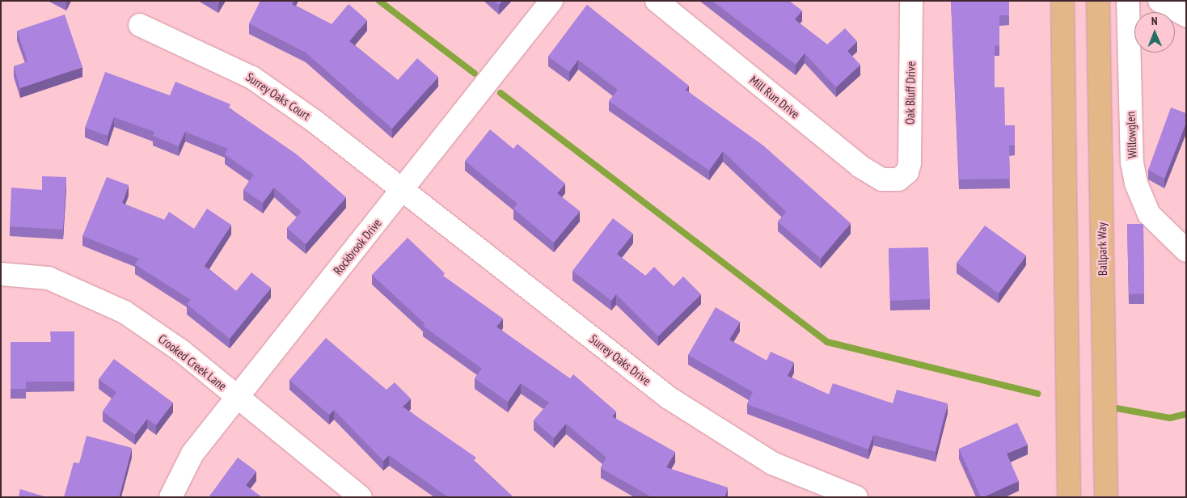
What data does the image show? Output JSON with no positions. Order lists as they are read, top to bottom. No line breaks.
{"streets":{"main road":["Ballpark Way"],"street":["Oak Bluff Drive","Surrey Oaks Court","Mill Run Drive","Willowglen","Rockbrook Drive","Surrey Oaks Drive","Crooked Creek Lane"]},"crossings":[["Oak Bluff Drive","Mill Run Drive"],["Surrey Oaks Court","Rockbrook Drive"],["Surrey Oaks Court","Surrey Oaks Drive"],["Rockbrook Drive","Surrey Oaks Drive"],["Rockbrook Drive","Crooked Creek Lane"]],"north":"top"}
